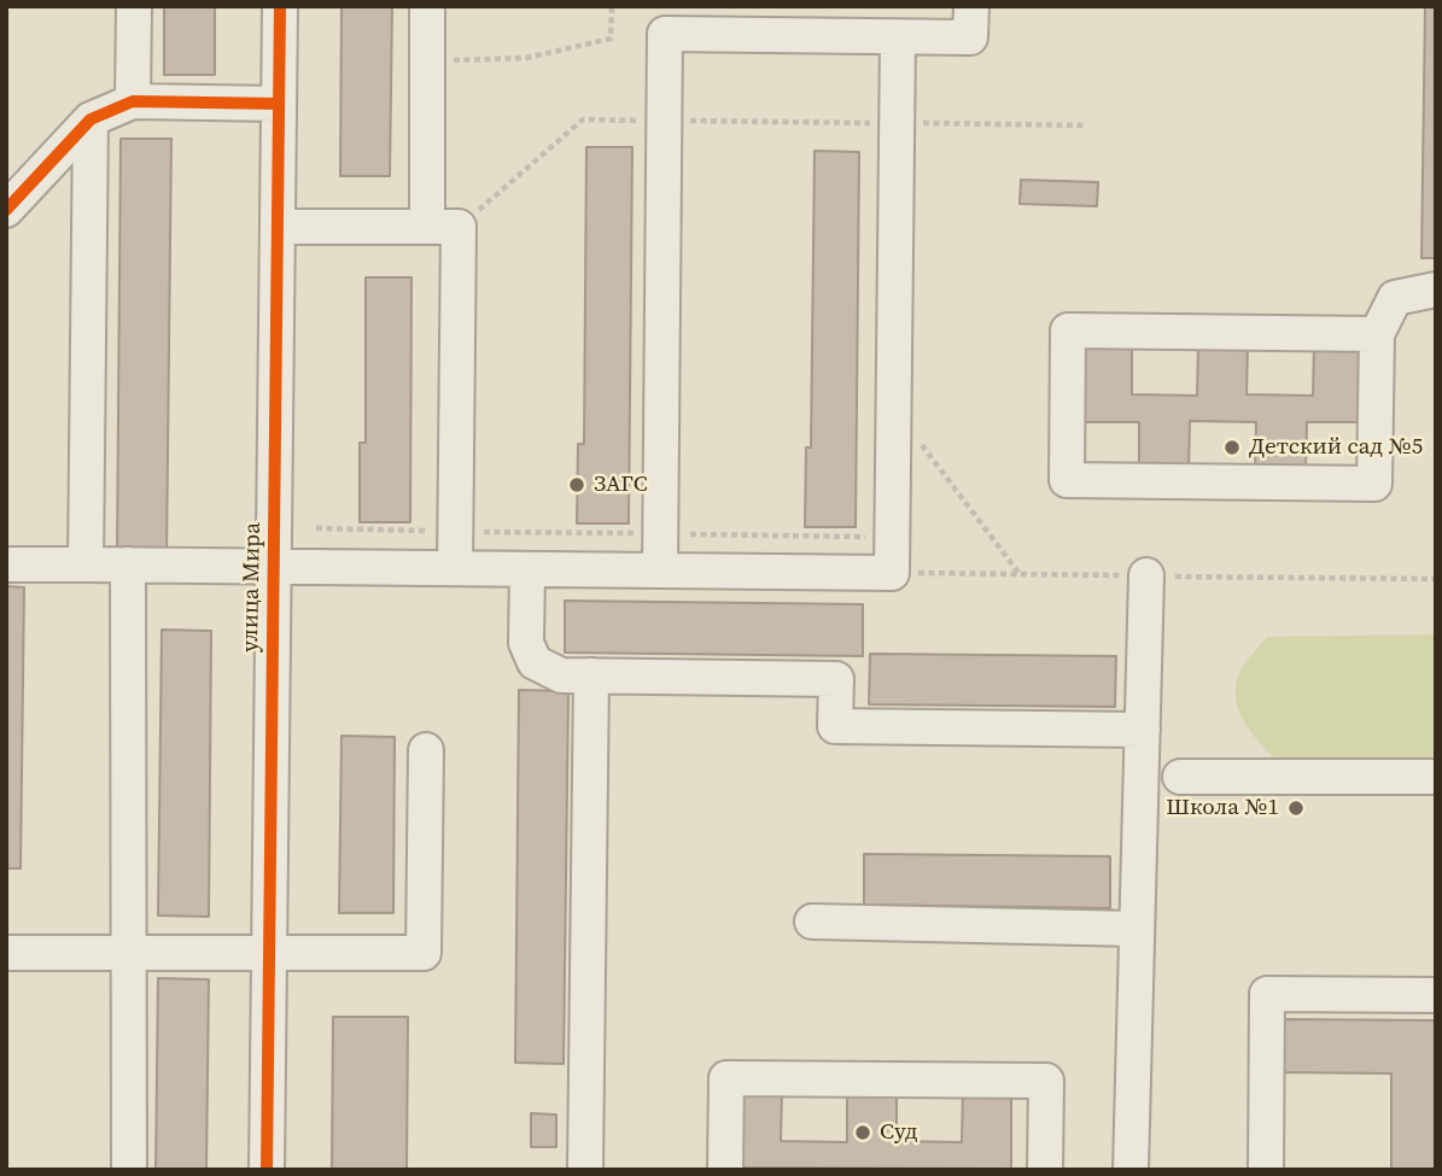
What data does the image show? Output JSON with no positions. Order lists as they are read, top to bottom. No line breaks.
{"streets":{"street":["улица Мира"]},"places":["Детский сад №5","ЗАГС","Школа №1","Суд"]}
